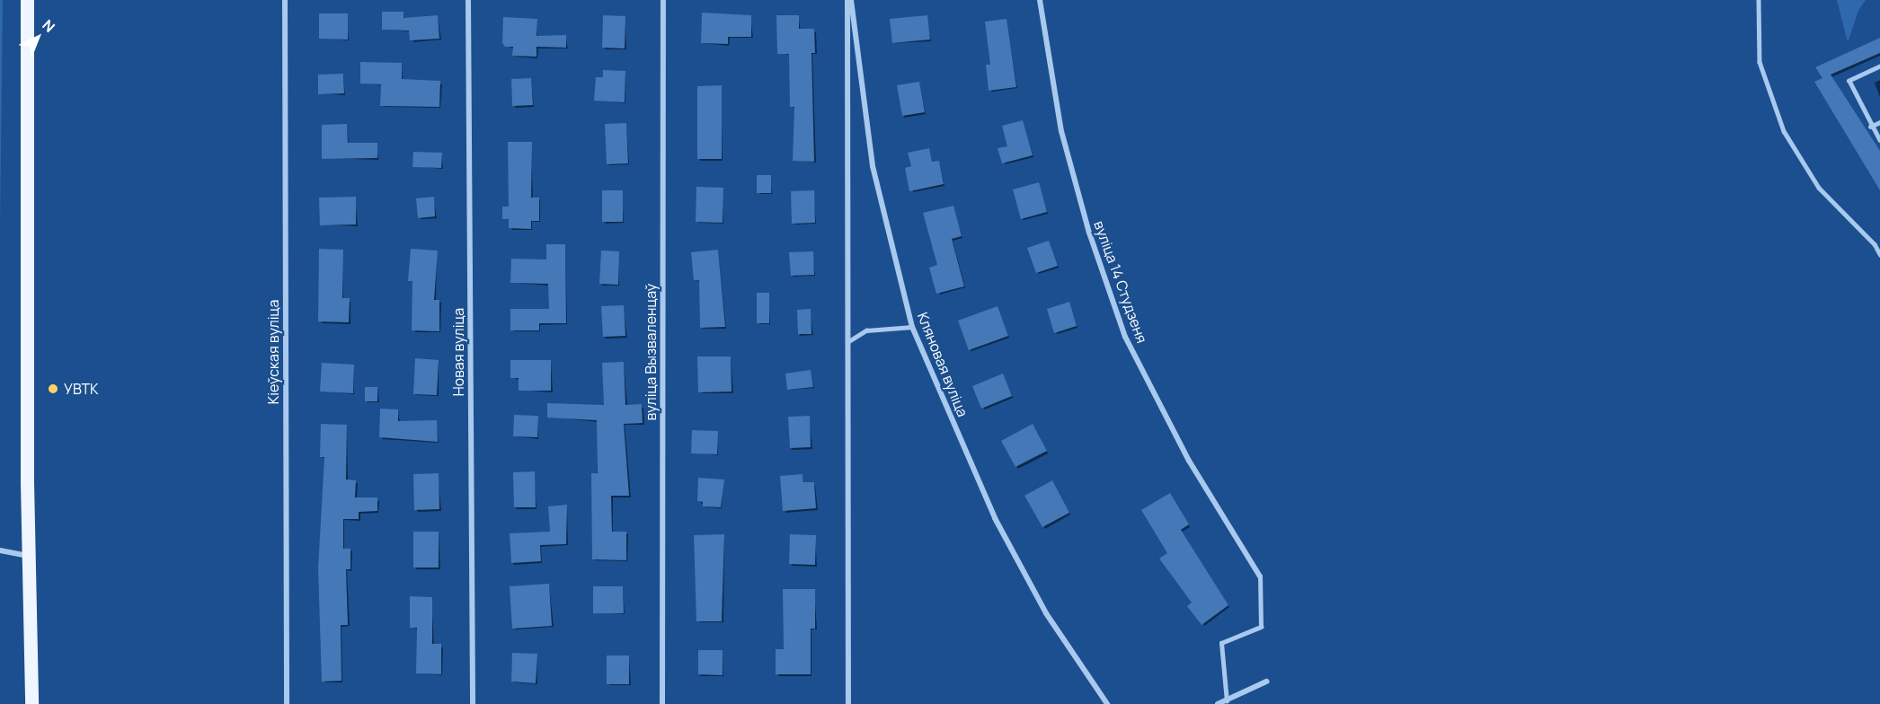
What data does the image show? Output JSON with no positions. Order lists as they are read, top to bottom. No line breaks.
{"streets":{"street":["вуліца 14 Студзеня","Кіеўская вуліца","Новая вуліца","вуліца Вызваленцаў","Кляновая вуліца"]},"places":["УВТК"],"north":"top right"}
